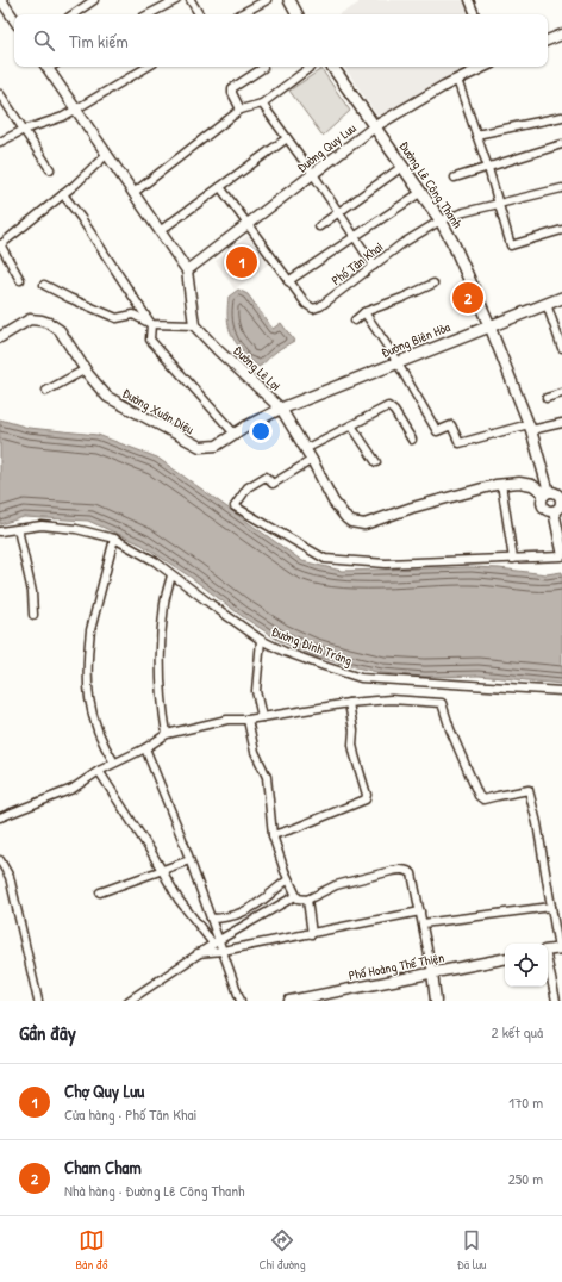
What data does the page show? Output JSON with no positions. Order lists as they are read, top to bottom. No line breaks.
{"streets":{"main road":["Đường Lê Công Thanh","Đường Biên Hòa"],"street":["Đường Quy Lưu","Phố Tân Khai","Đường Lê Lợi","Đường Xuân Diệu","Đường Đinh Tráng","Phố Hoàng Thế Thiện"]},"crossings":[["Đường Quy Lưu","Đường Lê Công Thanh"],["Đường Quy Lưu","Phố Tân Khai"],["Đường Lê Công Thanh","Phố Tân Khai"],["Đường Lê Công Thanh","Đường Biên Hòa"],["Đường Lê Công Thanh","Đường Lê Lợi"],["Đường Biên Hòa","Đường Lê Lợi"],["Đường Biên Hòa","Đường Xuân Diệu"],["Đường Lê Lợi","Đường Xuân Diệu"]],"page":{"search":"Tìm kiếm","pins":["1","2"],"heading":["Gần đây","2 kết quả"],"list":[{"mark":"1","name":"Chợ Quy Lưu","note":"Cửa hàng · Phố Tân Khai","value":"170 m"},{"mark":"2","name":"Cham Cham","note":"Nhà hàng · Đường Lê Công Thanh","value":"250 m"}],"nav":["Bản đồ","Chỉ đường","Đã lưu"]}}
